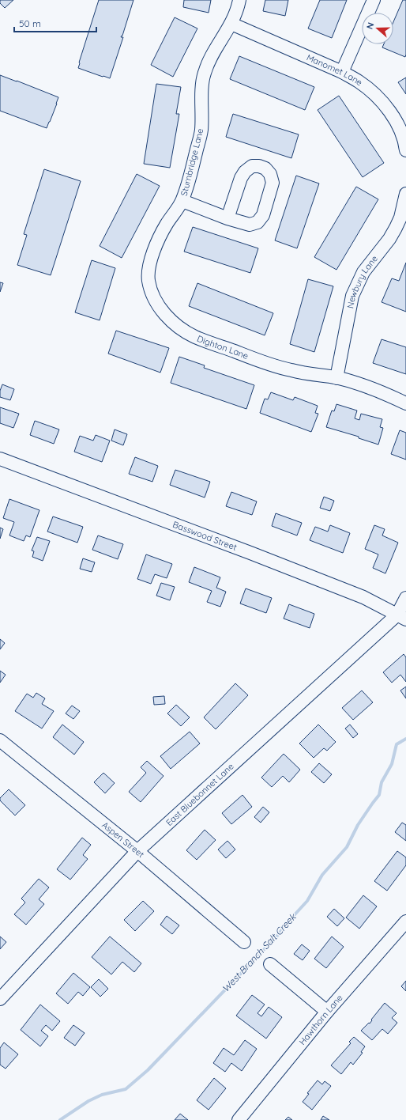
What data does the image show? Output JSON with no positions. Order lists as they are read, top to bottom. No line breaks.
{"streets":{"street":["Manomet Lane","Sturnbridge Lane","Newbury Lane","Dighton Lane","Basswood Street","East Bluebonnet Lane","Aspen Street","Hawthorn Lane"]},"crossings":[["Manomet Lane","Sturnbridge Lane"],["Sturnbridge Lane","Dighton Lane"],["Newbury Lane","Dighton Lane"],["Basswood Street","East Bluebonnet Lane"],["East Bluebonnet Lane","Aspen Street"]],"water":["West Branch Salt Creek"],"scale_bar":"50 m","north":"left"}
